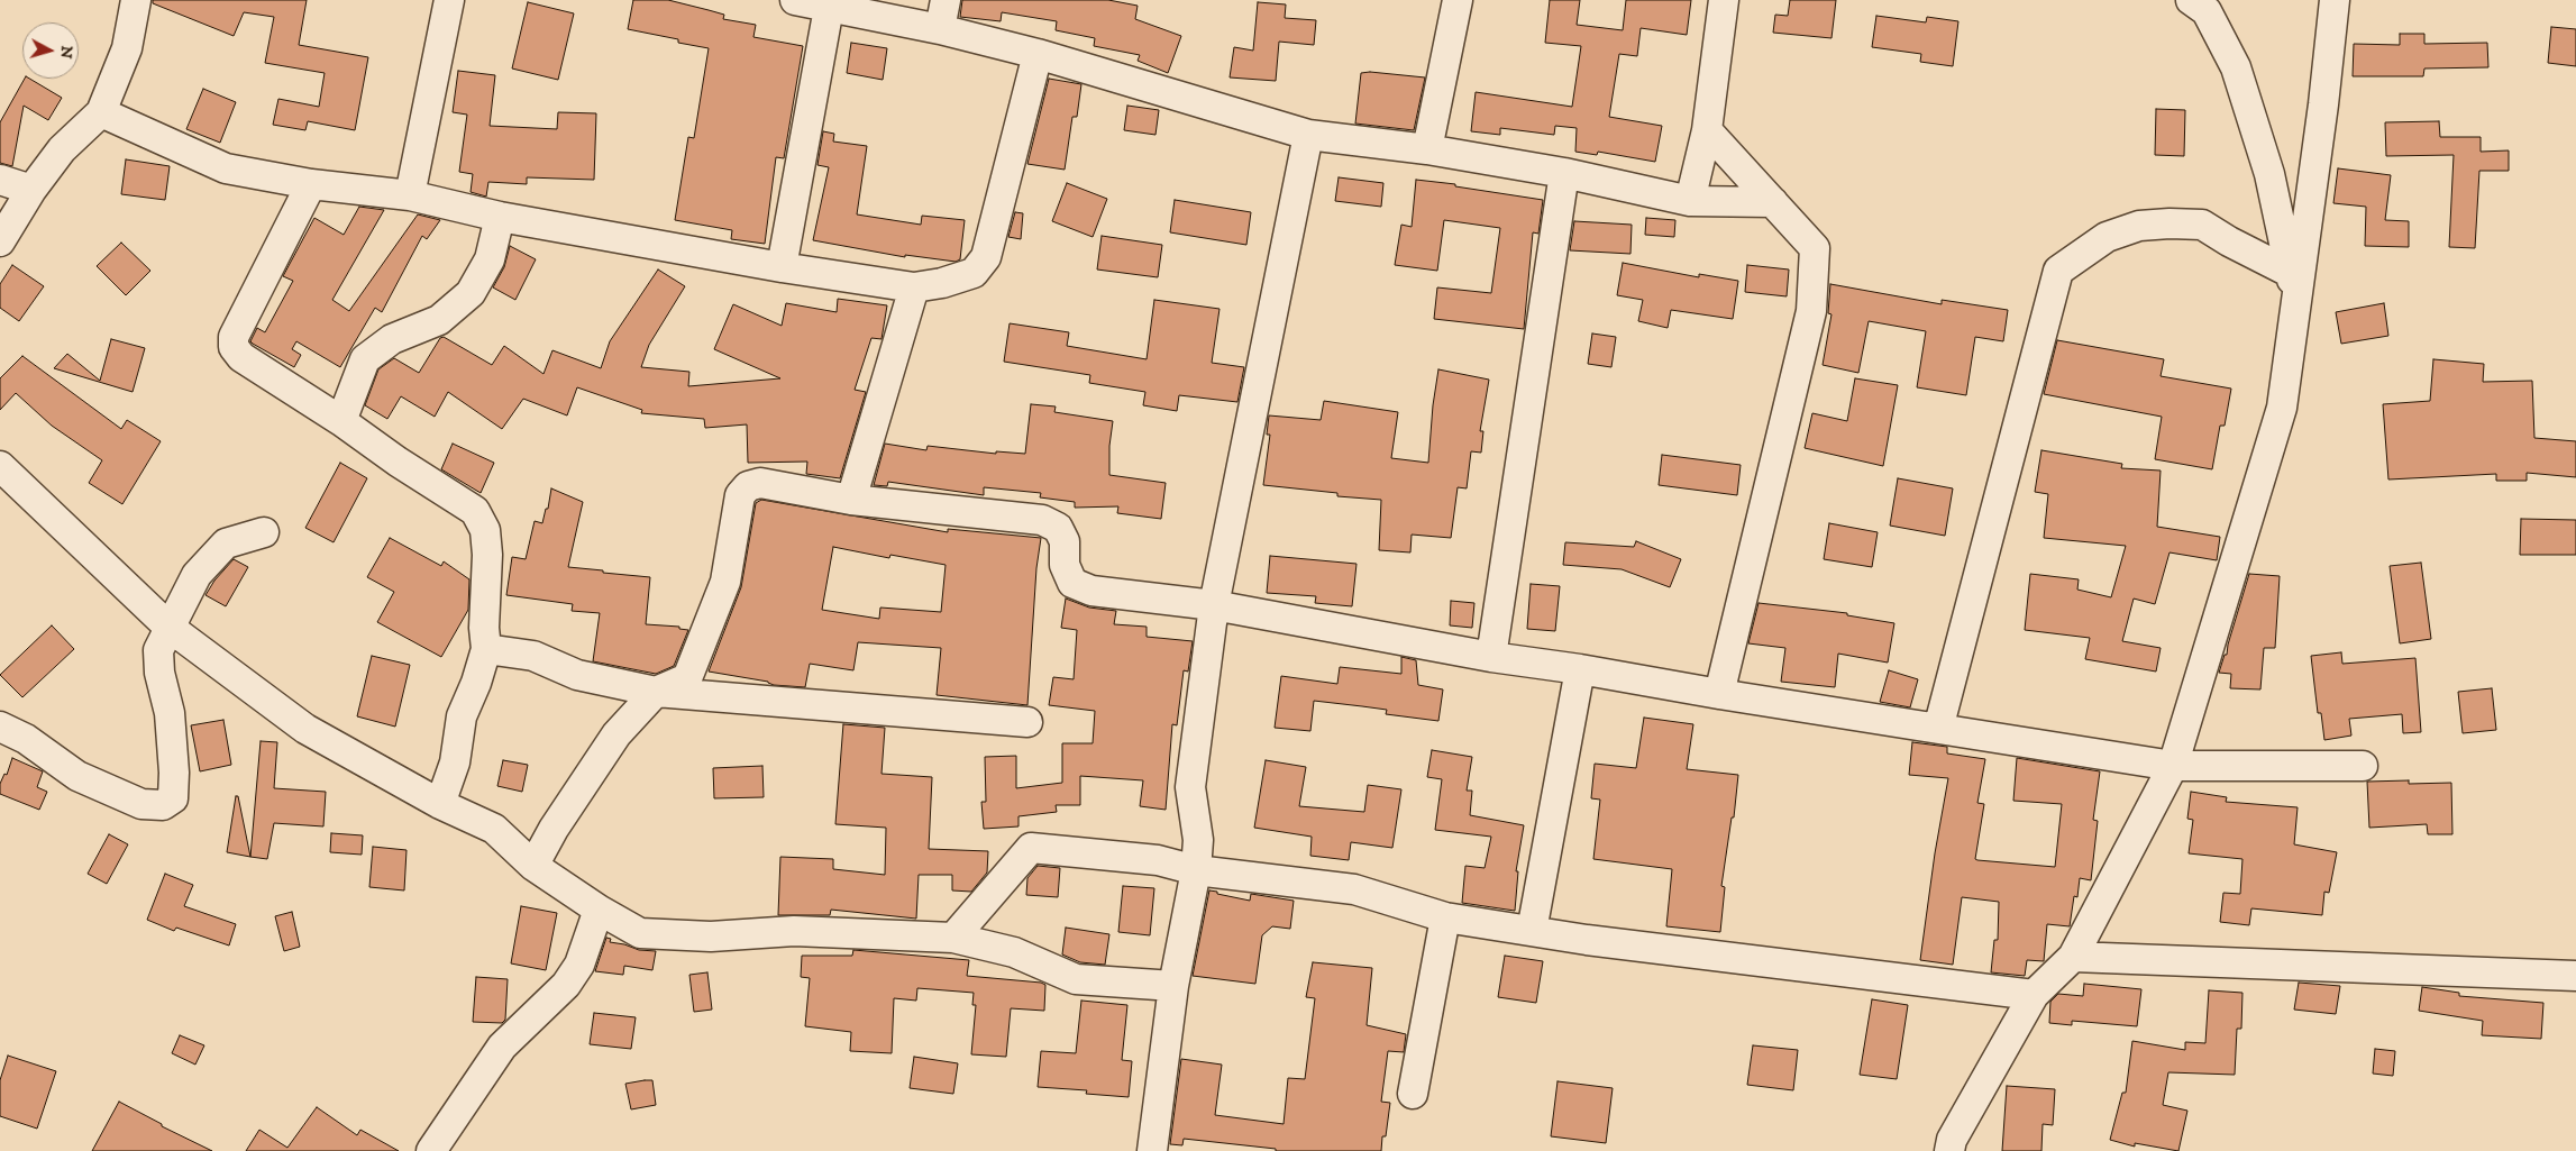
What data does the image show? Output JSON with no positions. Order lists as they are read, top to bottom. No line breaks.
{"north":"right"}
